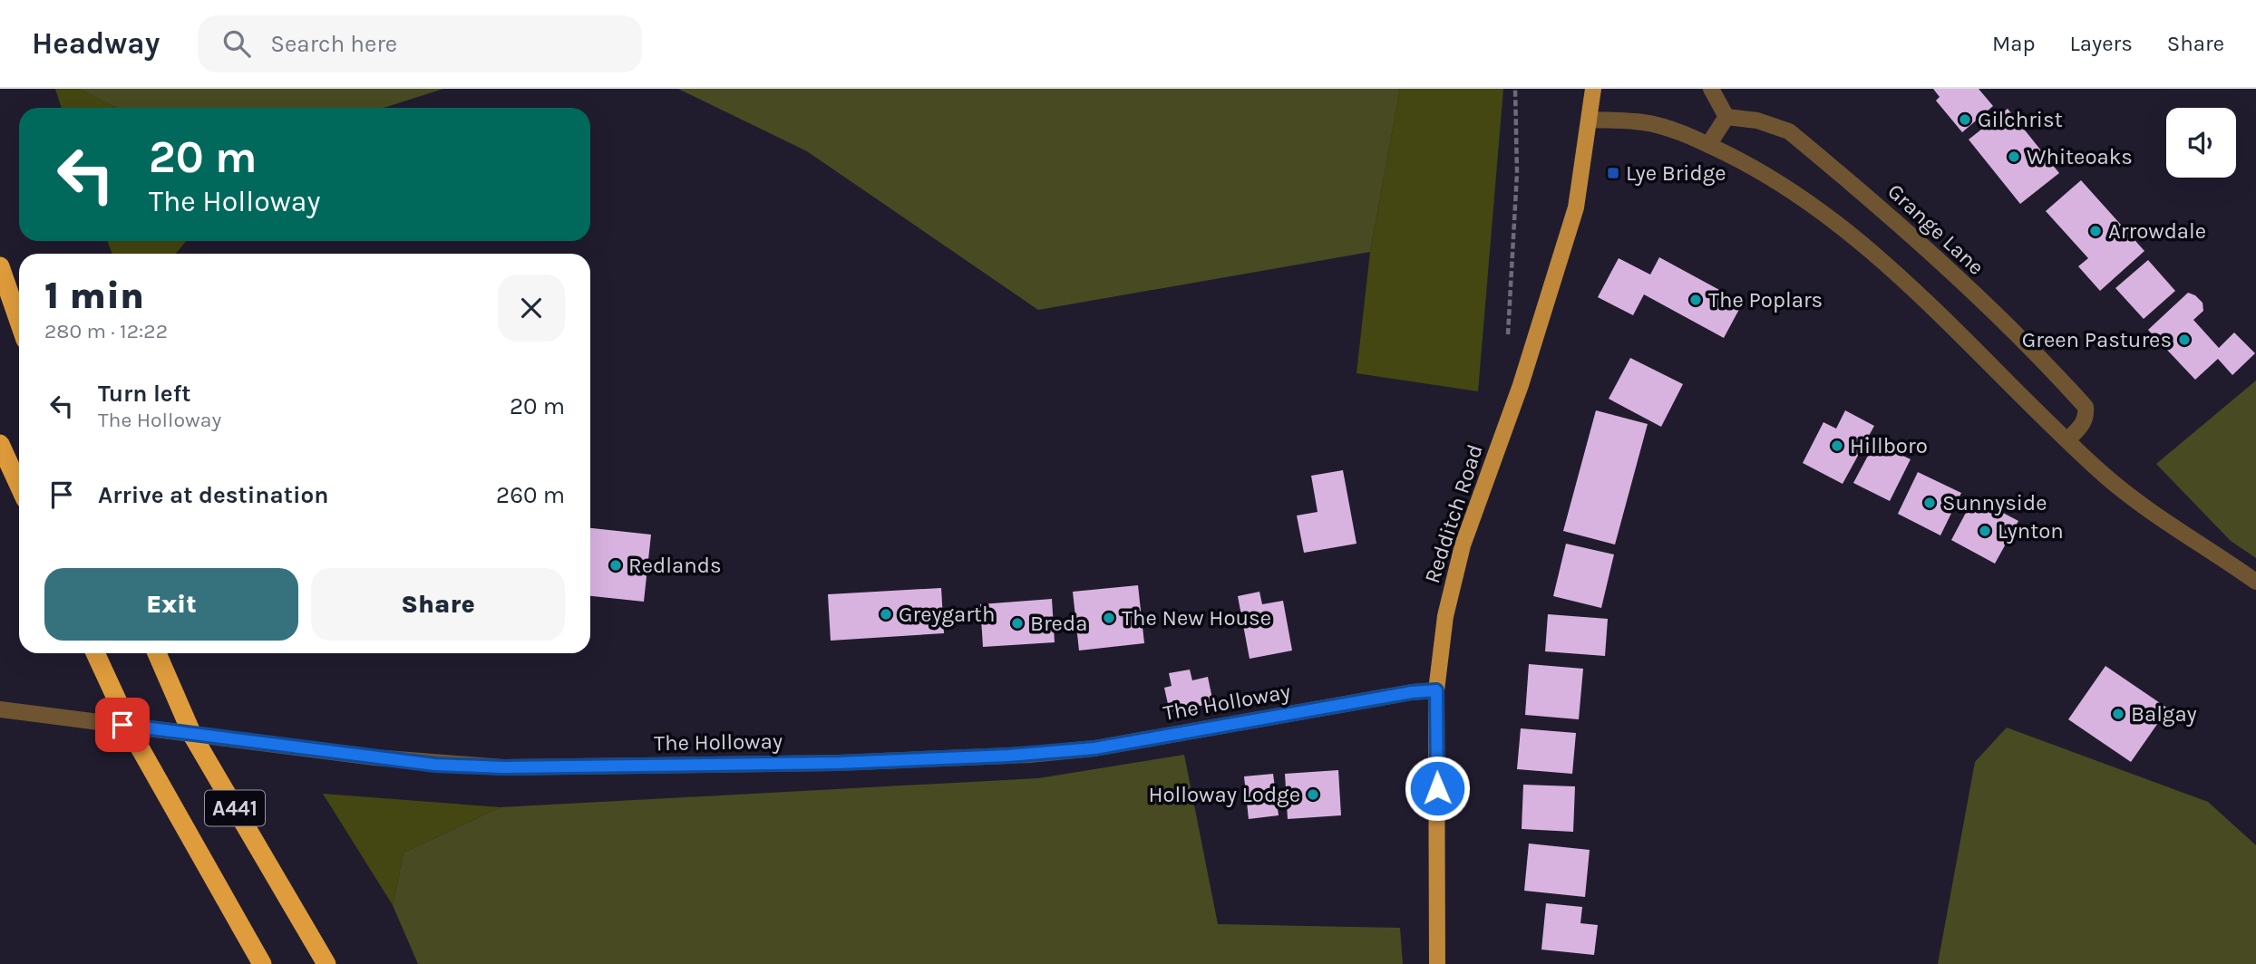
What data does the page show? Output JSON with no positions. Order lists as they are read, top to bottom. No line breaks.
{"streets":{"highway":["A441"],"main road":["Redditch Road"],"street":["Grange Lane","The Holloway"]},"crossings":[["Redditch Road","The Holloway"]],"places":{"other":["Gilchrist","Whiteoaks","Arrowdale","The Poplars","Green Pastures","Hillboro","Sunnyside","Lynton","Redlands","Greygarth","The New House","Breda","Balgay","Holloway Lodge"],"transit":["Lye Bridge"]},"page":{"header":"Headway","search":"Search here","nav":["Map","Layers","Share"],"turn":["20 m","The Holloway"],"heading":["1 min","280 m · 12:22"],"list":[{"name":"Turn left","note":"The Holloway","value":"20 m"},{"name":"Arrive at destination","value":"260 m"}],"buttons":["Exit","Share"]}}
